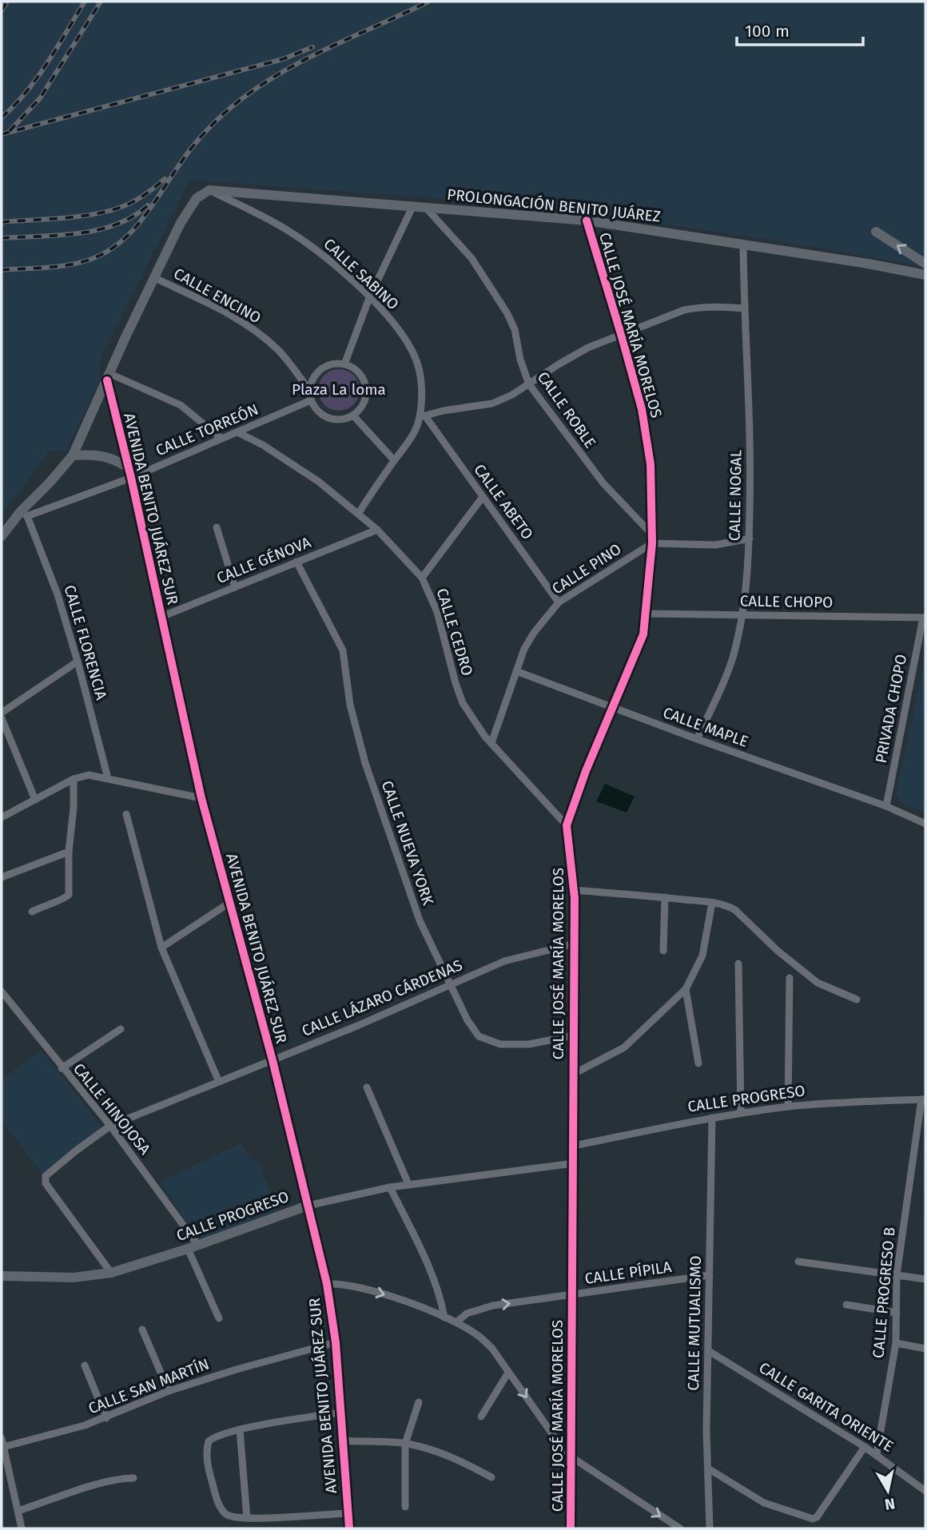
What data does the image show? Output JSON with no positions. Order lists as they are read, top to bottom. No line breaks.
{"streets":{"street":["PROLONGACIÓN BENITO JUÁREZ","CALLE SABINO","CALLE ENCINO","CALLE JOSÉ MARÍA MORELOS","CALLE ROBLE","CALLE TORREÓN","CALLE NOGAL","CALLE ABETO","AVENIDA BENITO JUÁREZ SUR","CALLE GÉNOVA","CALLE PINO","CALLE CHOPO","CALLE CEDRO","CALLE FLORENCIA","PRIVADA CHOPO","CALLE MAPLE","CALLE NUEVA YORK","CALLE LÁZARO CÁRDENAS","CALLE PROGRESO","CALLE HINOJOSA","CALLE PÍPILA","CALLE PROGRESO B","CALLE MUTUALISMO","CALLE SAN MARTÍN","CALLE GARITA ORIENTE"]},"crossings":[["PROLONGACIÓN BENITO JUÁREZ","CALLE SABINO"],["PROLONGACIÓN BENITO JUÁREZ","CALLE JOSÉ MARÍA MORELOS"],["PROLONGACIÓN BENITO JUÁREZ","CALLE ROBLE"],["PROLONGACIÓN BENITO JUÁREZ","CALLE NOGAL"],["CALLE SABINO","CALLE ABETO"],["CALLE SABINO","CALLE CEDRO"],["CALLE ENCINO","CALLE TORREÓN"],["CALLE JOSÉ MARÍA MORELOS","CALLE ROBLE"],["CALLE JOSÉ MARÍA MORELOS","CALLE PINO"],["CALLE JOSÉ MARÍA MORELOS","CALLE CHOPO"],["CALLE JOSÉ MARÍA MORELOS","CALLE CEDRO"],["CALLE JOSÉ MARÍA MORELOS","CALLE MAPLE"],["CALLE JOSÉ MARÍA MORELOS","CALLE NUEVA YORK"],["CALLE JOSÉ MARÍA MORELOS","CALLE LÁZARO CÁRDENAS"],["CALLE JOSÉ MARÍA MORELOS","CALLE PROGRESO"],["CALLE JOSÉ MARÍA MORELOS","CALLE PÍPILA"],["CALLE TORREÓN","AVENIDA BENITO JUÁREZ SUR"],["CALLE TORREÓN","CALLE CEDRO"],["CALLE TORREÓN","CALLE FLORENCIA"],["CALLE NOGAL","CALLE CHOPO"],["CALLE NOGAL","CALLE MAPLE"],["CALLE ABETO","CALLE PINO"],["AVENIDA BENITO JUÁREZ SUR","CALLE GÉNOVA"],["AVENIDA BENITO JUÁREZ SUR","CALLE LÁZARO CÁRDENAS"],["AVENIDA BENITO JUÁREZ SUR","CALLE PROGRESO"],["AVENIDA BENITO JUÁREZ SUR","CALLE SAN MARTÍN"],["CALLE GÉNOVA","CALLE CEDRO"],["CALLE GÉNOVA","CALLE NUEVA YORK"],["CALLE PINO","CALLE CEDRO"],["CALLE PINO","CALLE MAPLE"],["CALLE CHOPO","PRIVADA CHOPO"],["PRIVADA CHOPO","CALLE MAPLE"],["CALLE NUEVA YORK","CALLE LÁZARO CÁRDENAS"],["CALLE LÁZARO CÁRDENAS","CALLE PROGRESO"],["CALLE LÁZARO CÁRDENAS","CALLE HINOJOSA"],["CALLE PROGRESO","CALLE HINOJOSA"],["CALLE PROGRESO","CALLE PROGRESO B"],["CALLE PROGRESO","CALLE MUTUALISMO"],["CALLE PÍPILA","CALLE MUTUALISMO"],["CALLE PROGRESO B","CALLE GARITA ORIENTE"],["CALLE MUTUALISMO","CALLE GARITA ORIENTE"]],"one_way":["CALLE PÍPILA"],"parks":["Plaza La loma"],"scale_bar":"100 m","north":"bottom"}
